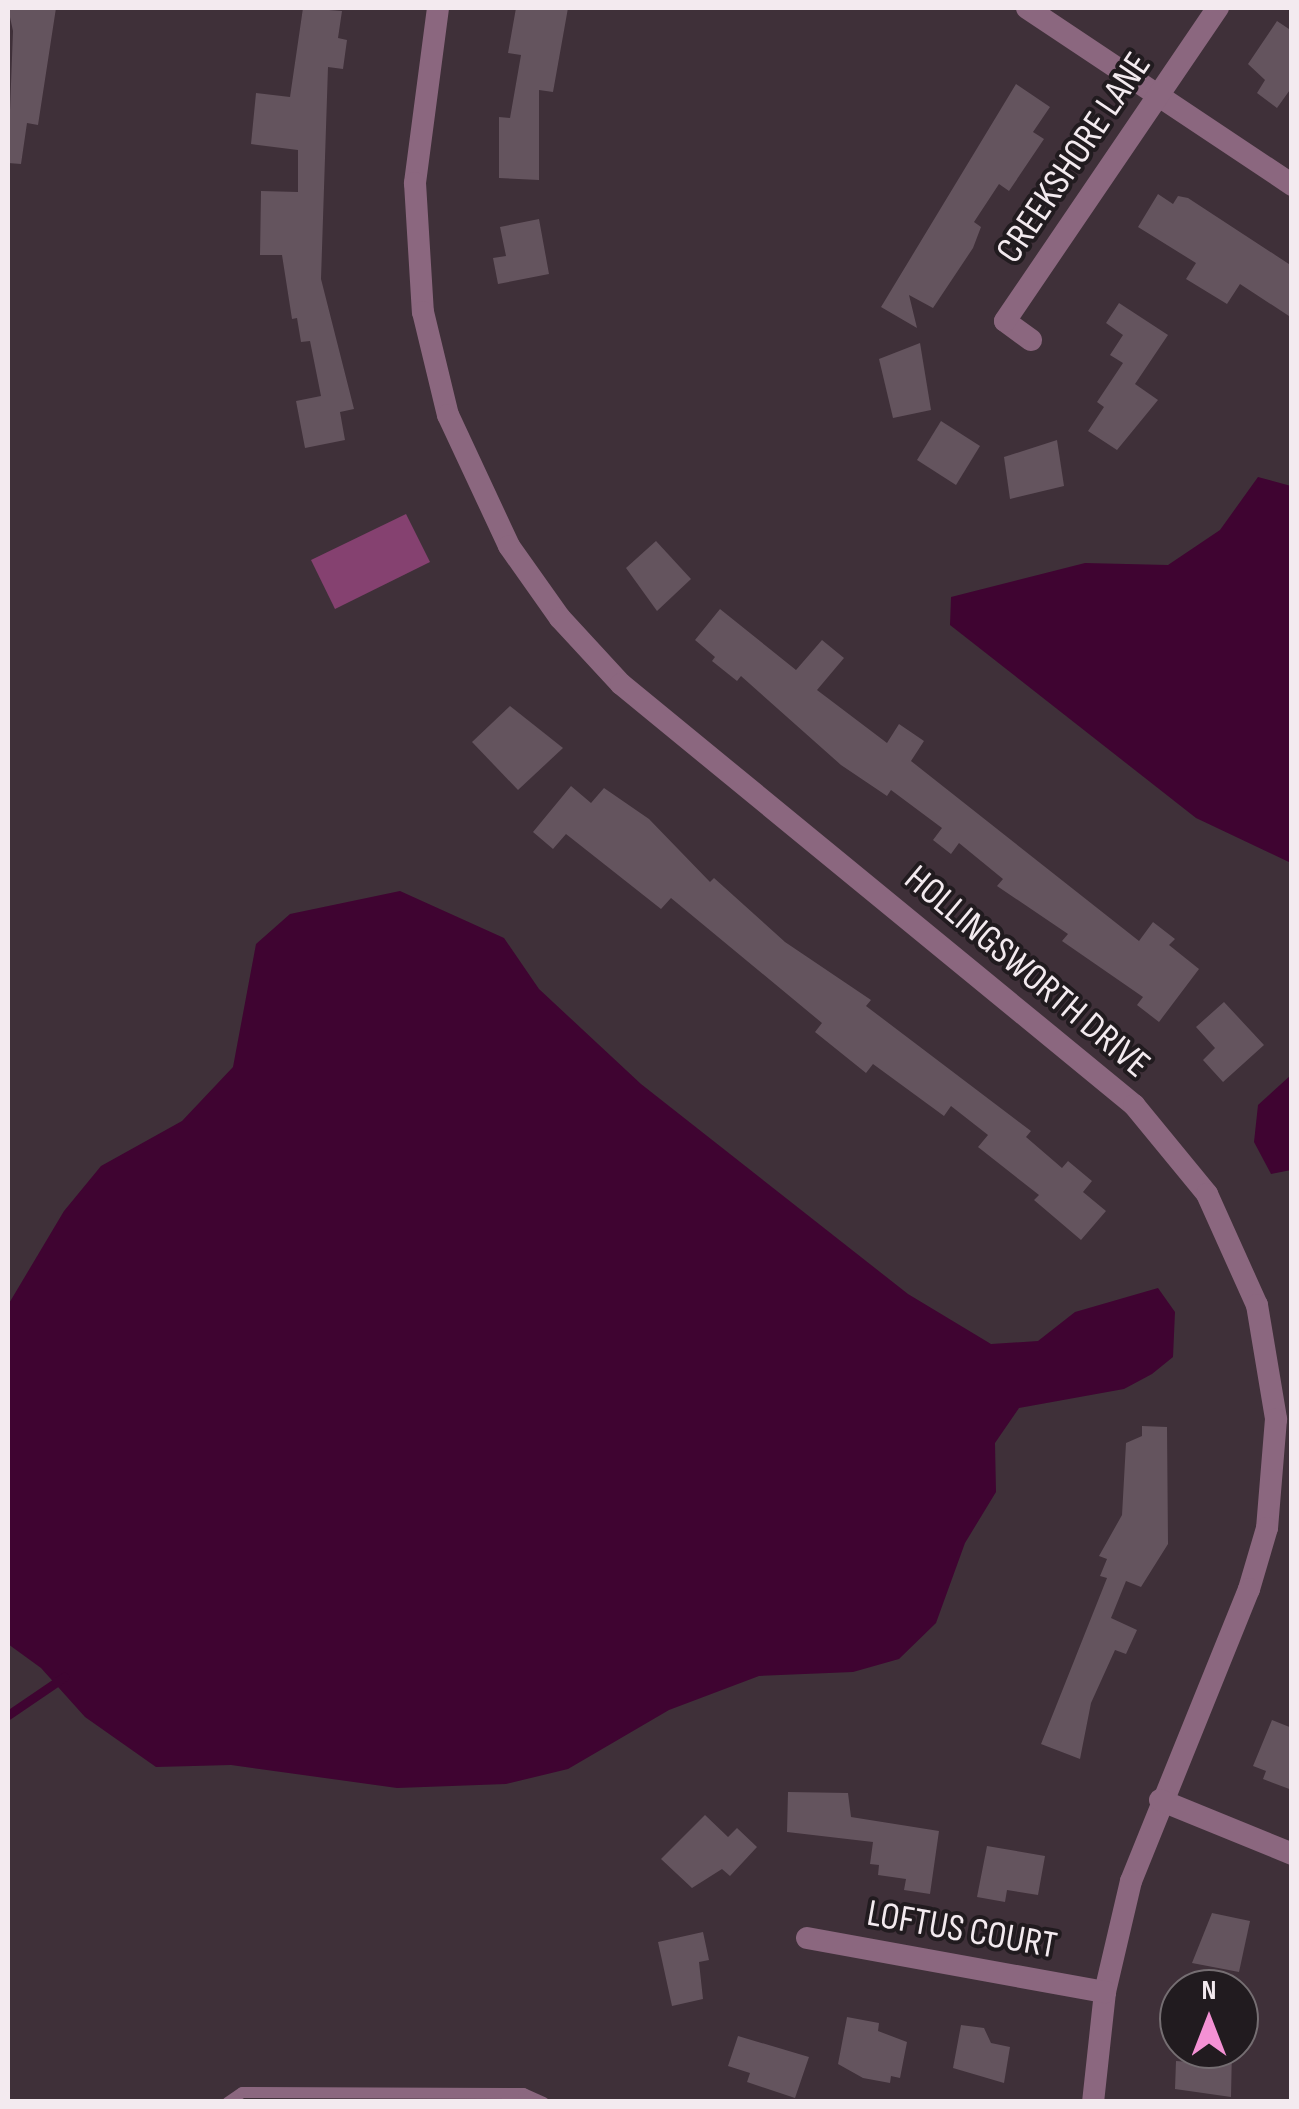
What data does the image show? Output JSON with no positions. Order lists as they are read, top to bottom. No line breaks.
{"streets":{"street":["CREEKSHORE LANE","HOLLINGSWORTH DRIVE","LOFTUS COURT"]},"crossings":[["HOLLINGSWORTH DRIVE","LOFTUS COURT"]],"north":"top"}
